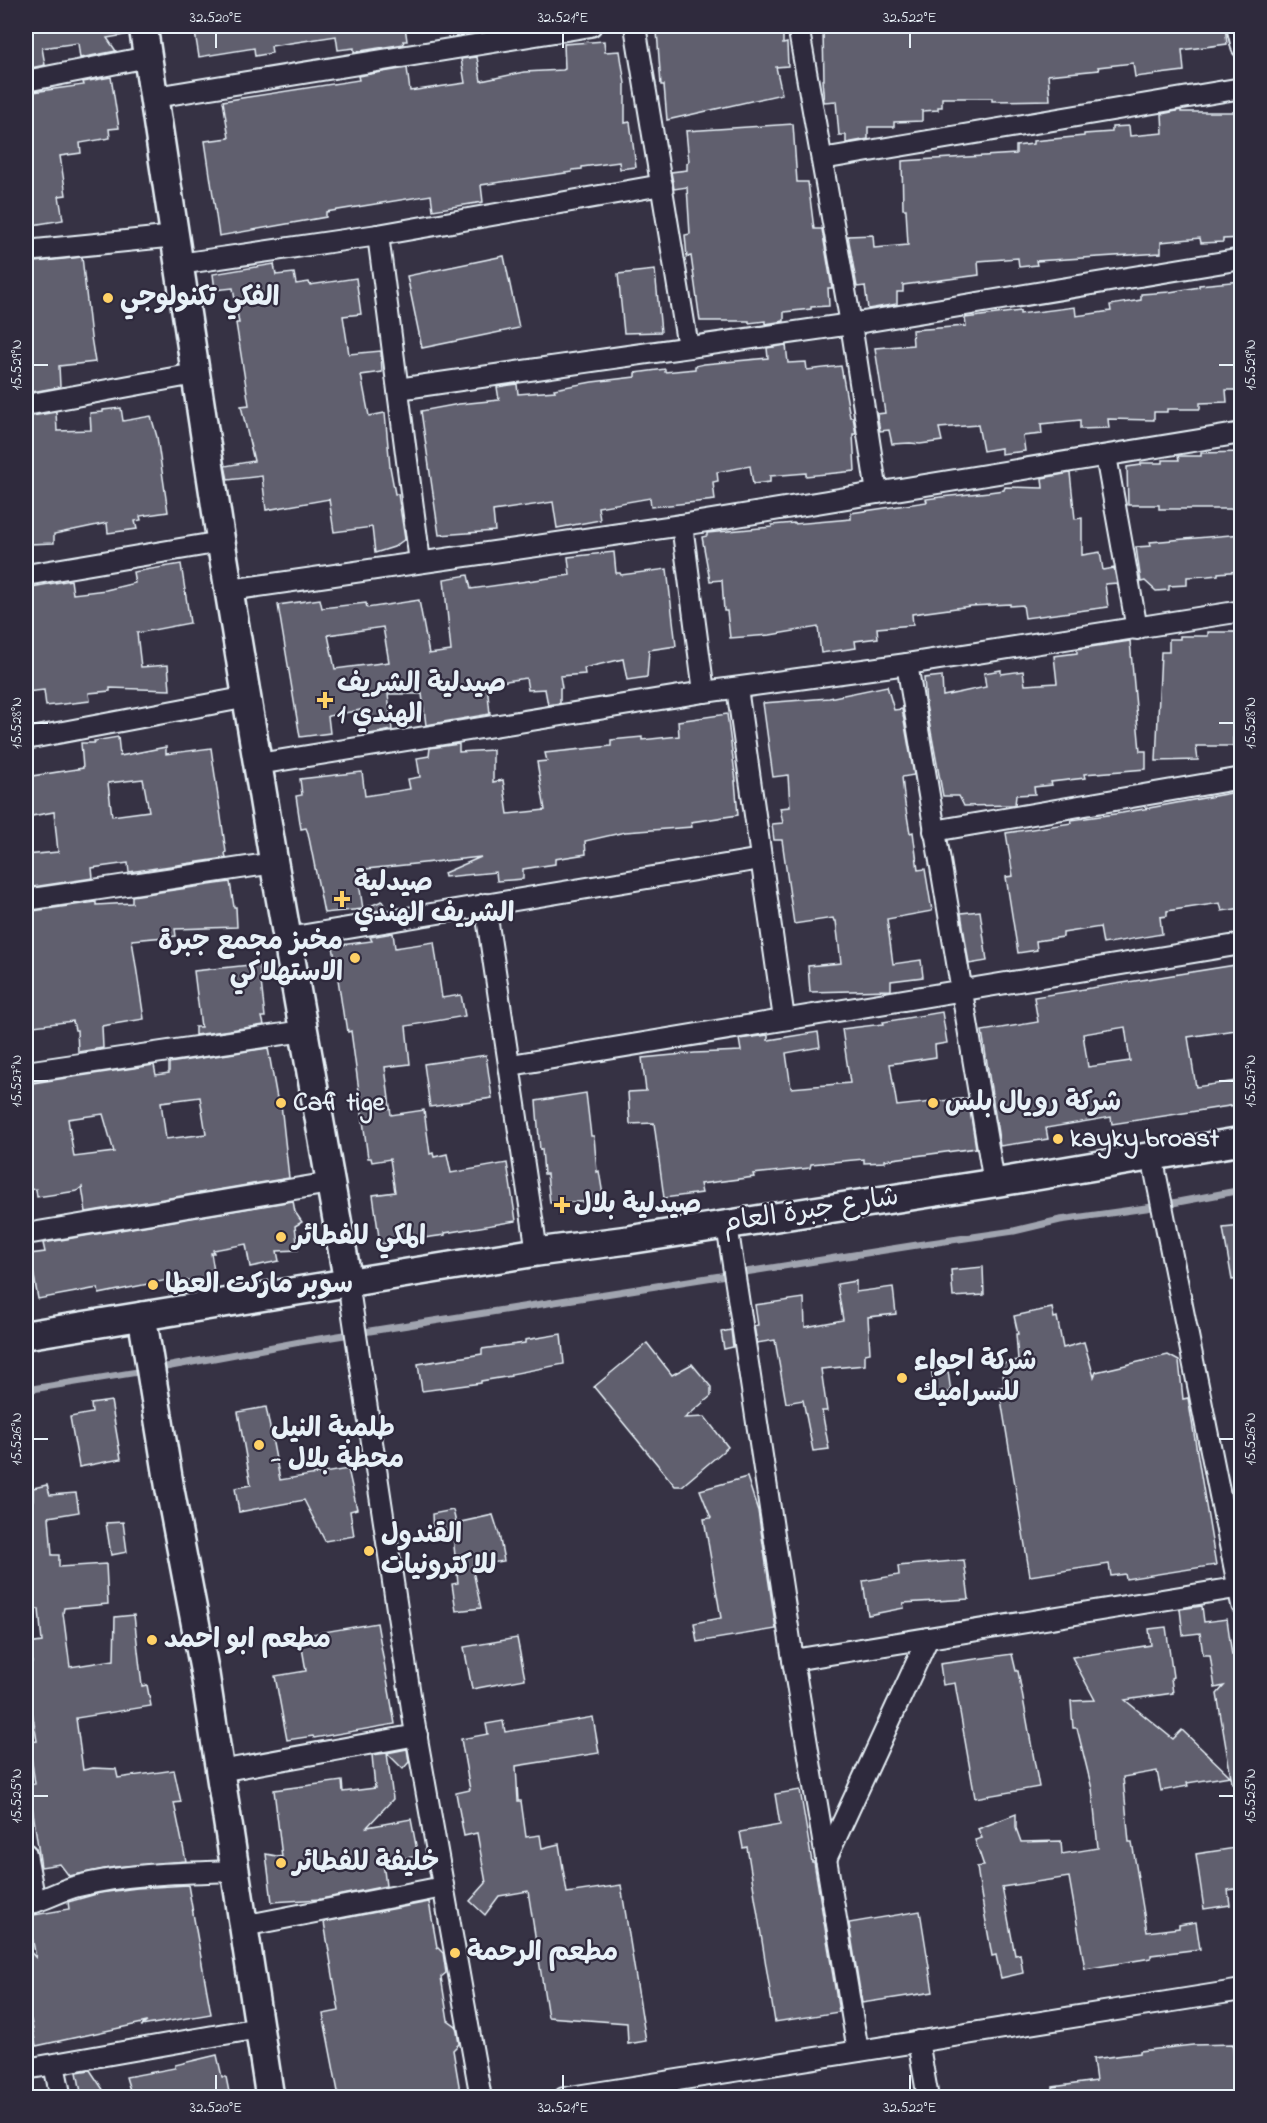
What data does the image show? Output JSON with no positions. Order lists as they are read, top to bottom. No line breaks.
{"streets":{"street":["شارع جبرة العام"]},"places":{"other":["الفكي تكنولوجي","مخبز مجمع جبرة الاستهلاكي","Cafi tige","شركة رويال بلس","kayky broast","المكي للفطائر","سوبر ماركت العطا","شركة اجواء للسراميك","طلمبة النيل - محطة بلال","القندول للاكترونيات","مطعم ابو احمد","خليفة للفطائر","مطعم الرحمة"],"health":["صيدلية الشريف الهندي 1","صيدلية الشريف الهندي","صيدلية بلال"]},"coordinates":["32.520°E","32.521°E","32.522°E","15.529°N","15.528°N","15.527°N","15.526°N","15.525°N"]}
